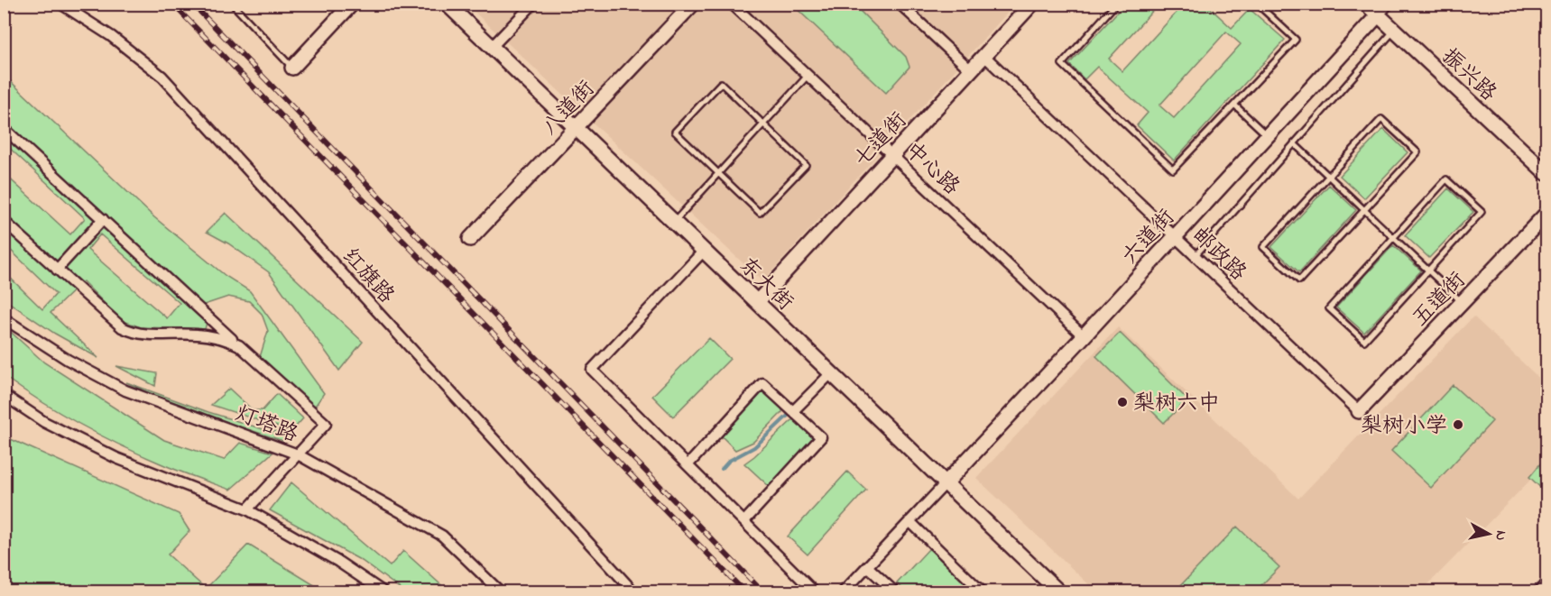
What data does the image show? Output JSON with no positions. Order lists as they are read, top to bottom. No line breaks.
{"streets":{"street":["振兴路","八道街","七道街","中心路","六道街","邮政路","红旗路","东大街","五道街","灯塔路"]},"crossings":[["振兴路","六道街"],["八道街","东大街"],["七道街","中心路"],["七道街","邮政路"],["七道街","东大街"],["中心路","六道街"],["六道街","邮政路"],["六道街","东大街"],["邮政路","五道街"]],"places":["梨树六中","梨树小学"],"north":"right"}
